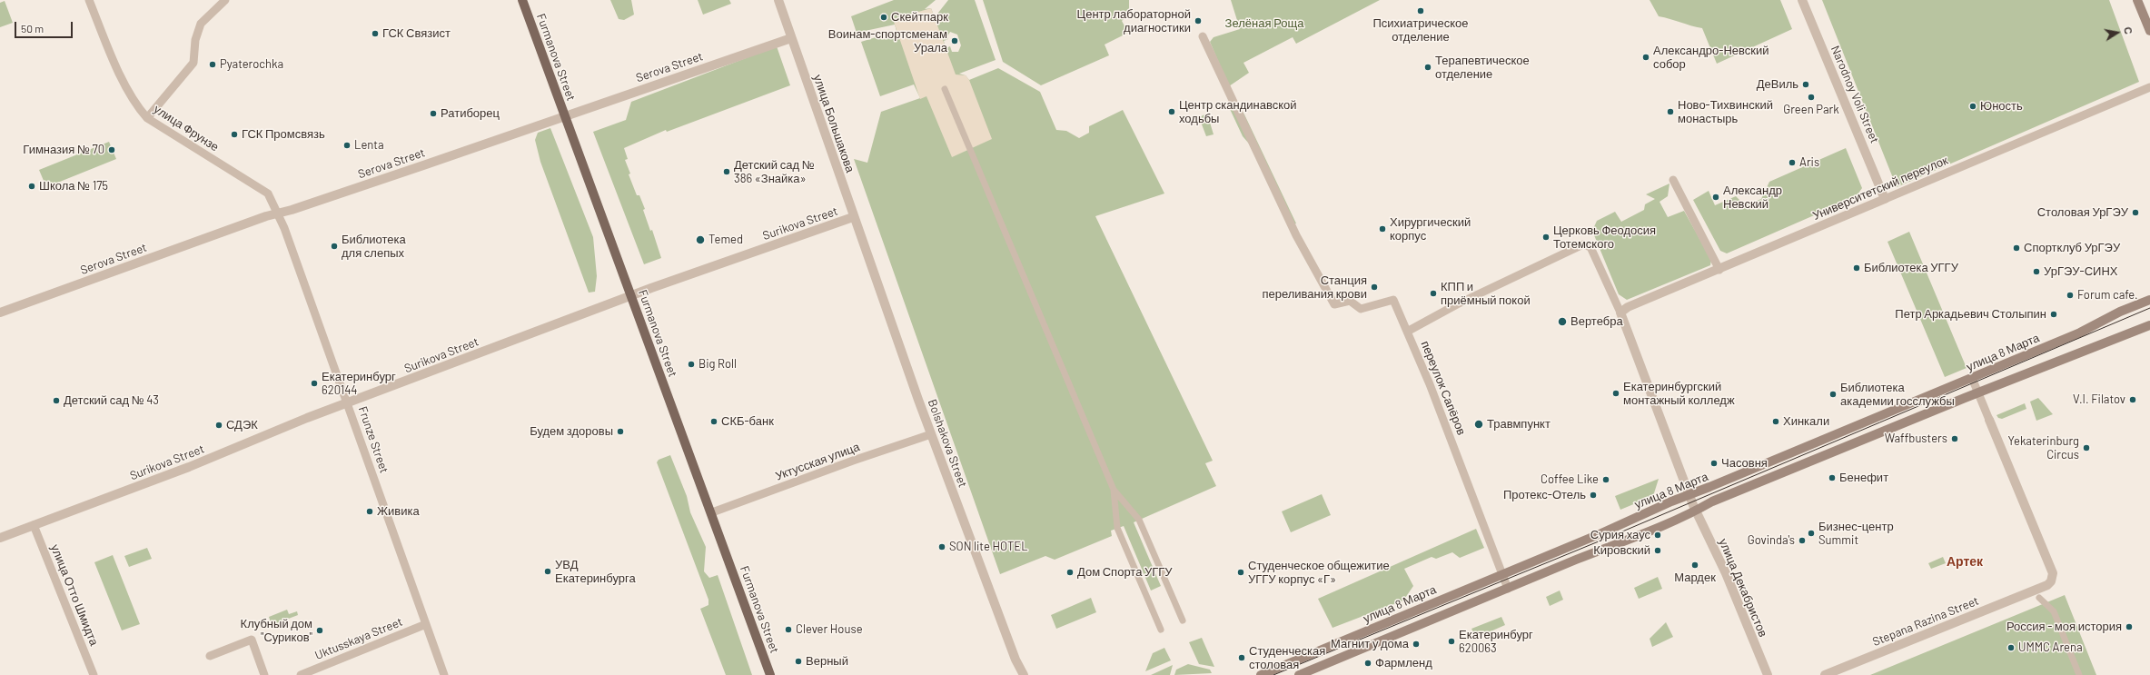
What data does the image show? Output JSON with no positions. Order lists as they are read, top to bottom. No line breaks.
{"streets":{"main road":["Furmanova Street","улица 8 Марта"],"street":["Serova Street","Narodnoy Voli Street","улица Большакова","улица Фрунзе","Университетский переулок","Surikova Street","переулок Сапёров","Frunze Street","Bolshakova Street","Уктусская улица","улица Декабристов","улица Отто Шмидта","Stepana Razina Street","Uktusskaya Street"]},"crossings":[["Furmanova Street","Serova Street"],["Furmanova Street","Surikova Street"],["Furmanova Street","Уктусская улица"],["Serova Street","улица Большакова"],["Serova Street","улица Фрунзе"],["Serova Street","Frunze Street"],["Narodnoy Voli Street","Университетский переулок"],["улица Большакова","Surikova Street"],["улица Большакова","Bolshakova Street"],["улица Фрунзе","Frunze Street"],["Университетский переулок","улица Декабристов"],["Surikova Street","Frunze Street"],["Surikova Street","Bolshakova Street"],["Surikova Street","улица Отто Шмидта"],["улица 8 Марта","переулок Сапёров"],["улица 8 Марта","улица Декабристов"],["Frunze Street","Uktusskaya Street"],["Bolshakova Street","Уктусская улица"]],"districts":["Артек"],"parks":["Зелёная Роща"],"places":["Психиатрическое отделение","Скейтпарк","Центр лабораторной диагностики","ГСК Связист","Воинам-спортсменам Урала","Александро-Невский собор","Pyaterochka","Терапевтическое отделение","ДеВиль","Green Park","Юность","Центр скандинавской ходьбы","Ново-Тихвинский монастырь","Ратиборец","ГСК Промсвязь","Lenta","Гимназия № 70","Aris","Детский сад № 386 «Знайка»","Школа № 175","Александр Невский","Столовая УрГЭУ","Хирургический корпус","Церковь Феодосия Тотемского","Temed","Библиотека для слепых","Спортклуб УрГЭУ","Библиотека УГГУ","УрГЭУ-СИНХ","Станция переливания крови","КПП и приёмный покой","Forum cafe.","Петр Аркадьевич Столыпин","Вертебра","Big Roll","Екатеринбург 620144","Екатеринбургский монтажный колледж","Библиотека академии госслужбы","V.I. Filatov","Детский сад № 43","СКБ-банк","Хинкали","Травмпункт","СДЭК","Будем здоровы","Waffbusters","Yekaterinburg Circus","Часовня","Бенефит","Coffee Like","Протекс-Отель","Живика","Бизнес-центр Summit","Сурия хаус","Govinda's","SON lite HOTEL","Кировский","Мардек","УВД Екатеринбурга","Дом Спорта УГГУ","Студенческое общежитие УГГУ корпус «Г»","Россия - моя история","Clever House","Клубный дом \"Суриков\"","Екатеринбург 620063","Магнит у дома","UMMC Arena","Студенческая столовая","Верный","Фармленд"],"scale_bar":"50 m","north":"right"}
